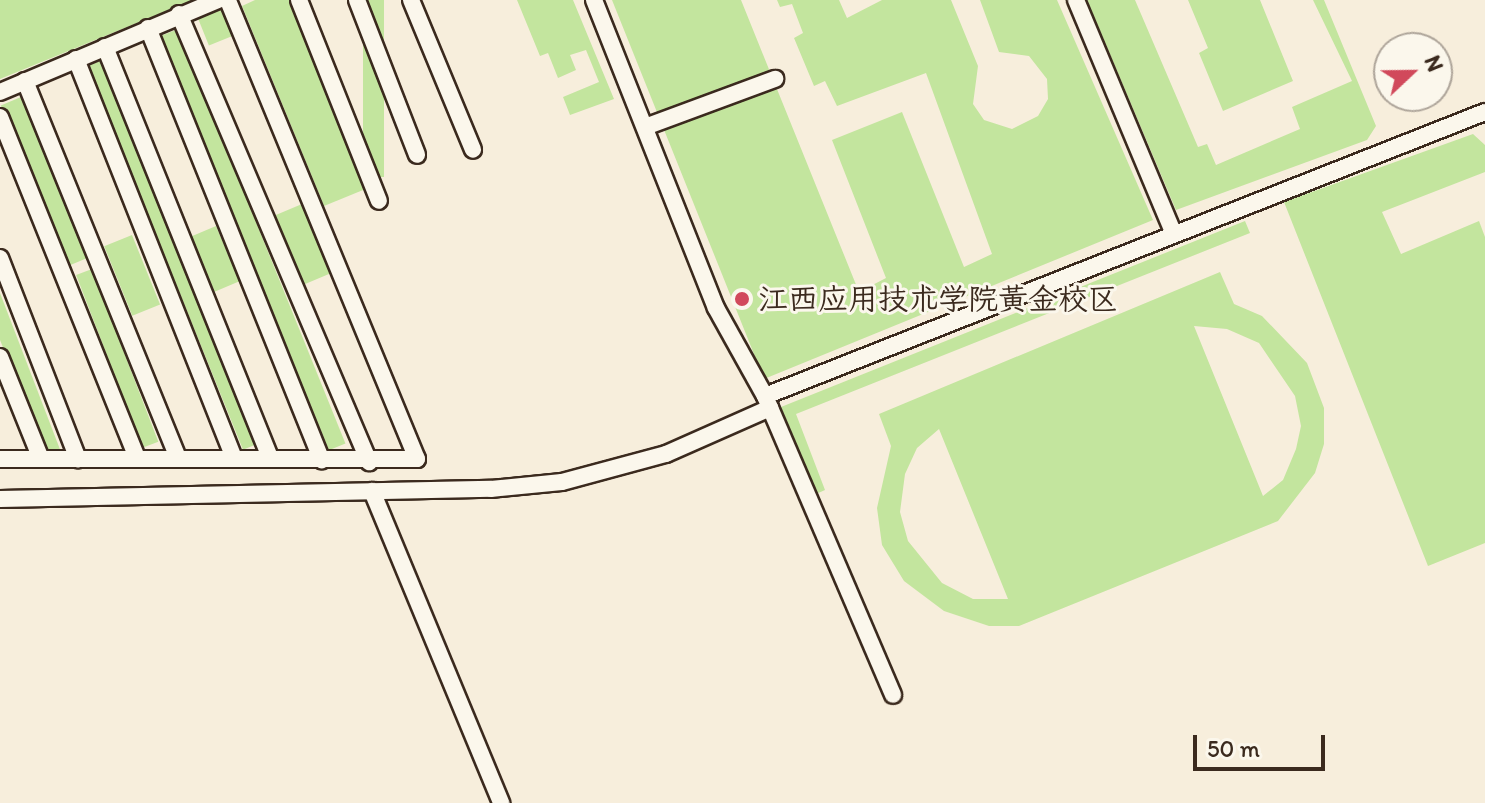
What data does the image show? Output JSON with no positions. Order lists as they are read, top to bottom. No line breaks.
{"places":["江西应用技术学院黄金校区"],"scale_bar":"50 m","north":"right"}
